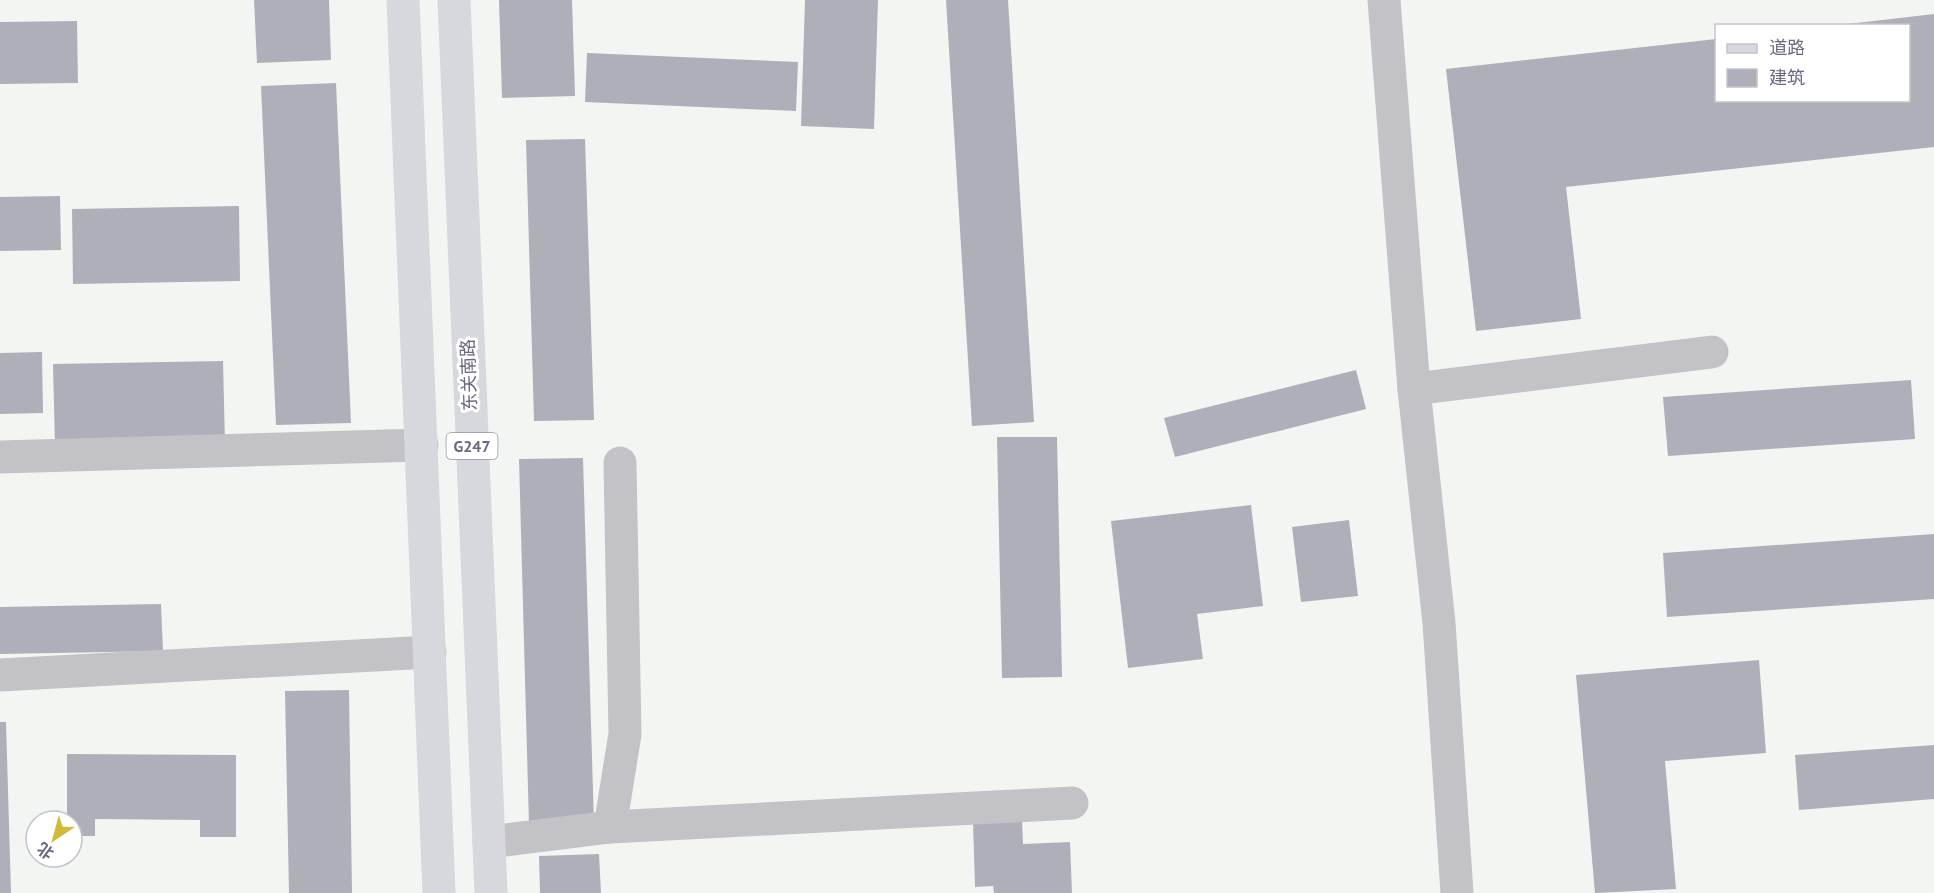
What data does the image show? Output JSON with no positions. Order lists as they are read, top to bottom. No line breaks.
{"streets":{"main road":["东关南路","G247"]},"legend":["道路","建筑"],"north":"bottom left"}
